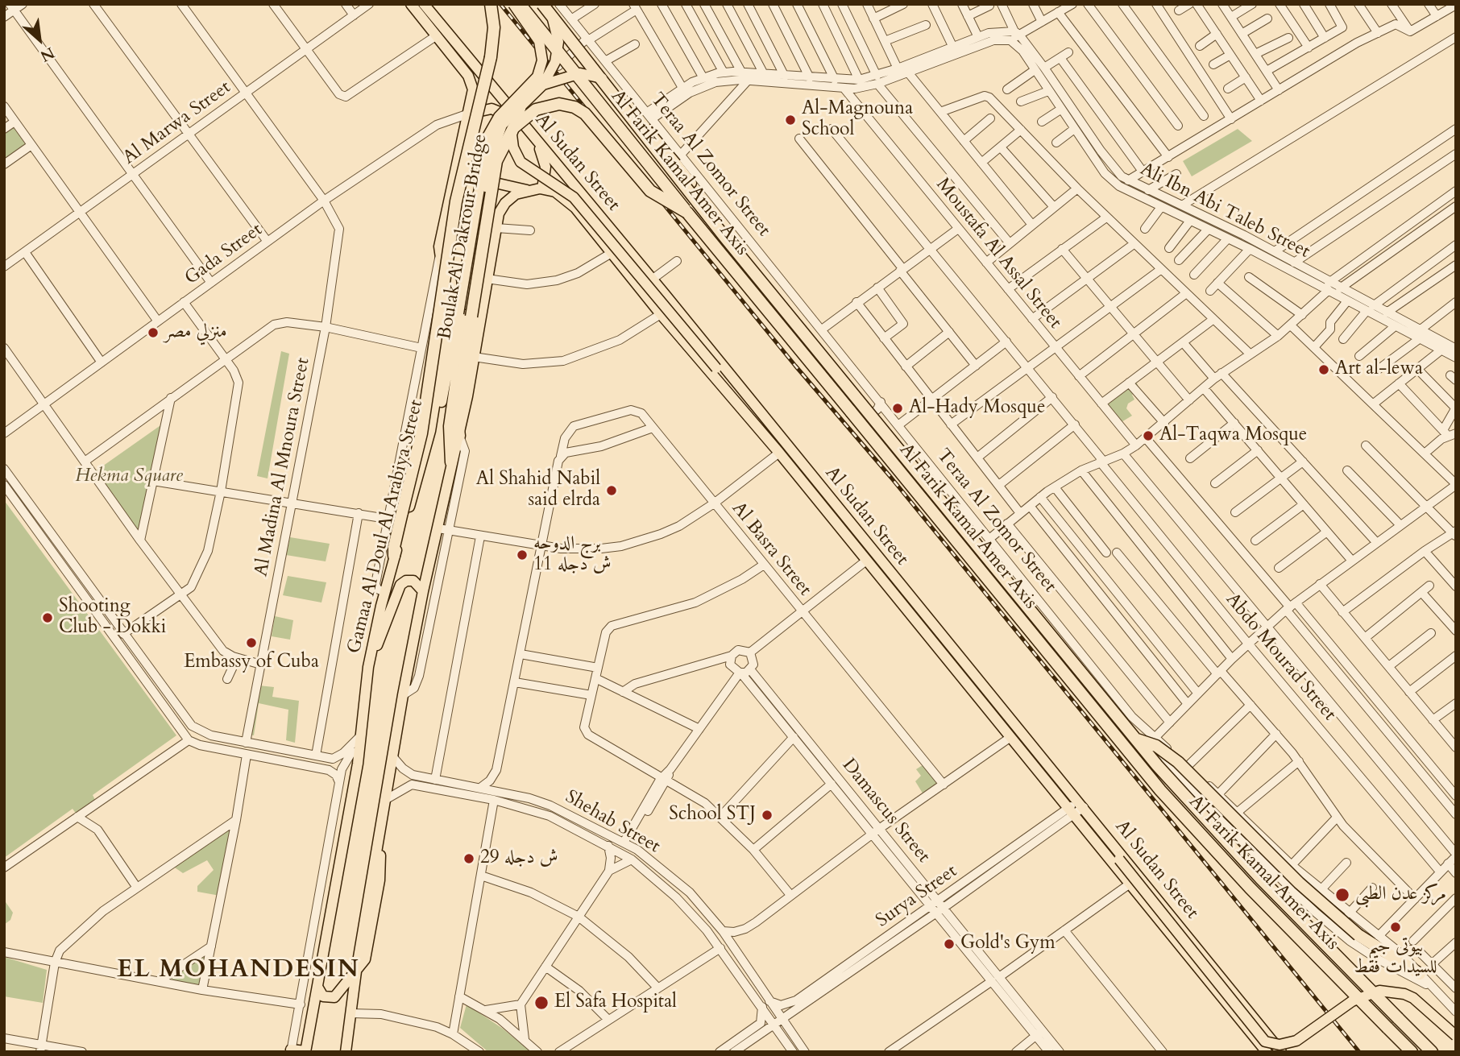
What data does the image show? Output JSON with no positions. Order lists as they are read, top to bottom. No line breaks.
{"streets":{"highway":["Al Farik Kamal Amer Axis"],"main road":["Al Sudan Street","Boulak Al Dakrour Bridge","Gamaa Al Doul Al Arabiya Street"],"street":["Al Marwa Street","Teraa Al Zomor Street","Ali Ibn Abi Taleb Street","Moustafa Al Assal Street","Gada Street","Al Madina Al Mnoura Street","Al Basra Street","Abdo Mourad Street","Damascus Street","Shehab Street","Surya Street"]},"crossings":[["Al Marwa Street","Al Madina Al Mnoura Street"],["Al Sudan Street","Gada Street"],["Al Sudan Street","Surya Street"],["Al Farik Kamal Amer Axis","Boulak Al Dakrour Bridge"],["Boulak Al Dakrour Bridge","Gamaa Al Doul Al Arabiya Street"],["Gada Street","Al Madina Al Mnoura Street"],["Damascus Street","Surya Street"],["Shehab Street","Surya Street"]],"districts":["EL MOHANDESIN"],"parks":["Hekma Square"],"places":["Al-Magnouna School","منزلي مصر","Art al-lewa","Al-Hady Mosque","Al-Taqwa Mosque","Al Shahid Nabil said elrda","برج الدوحه 11 ش دجله","Shooting Club - Dokki","Embassy of Cuba","School STJ","29 ش دجله","مركز عدن الطبى","بيوتى جيم للسيدات فقط","Gold's Gym","El Safa Hospital"],"north":"bottom right"}
